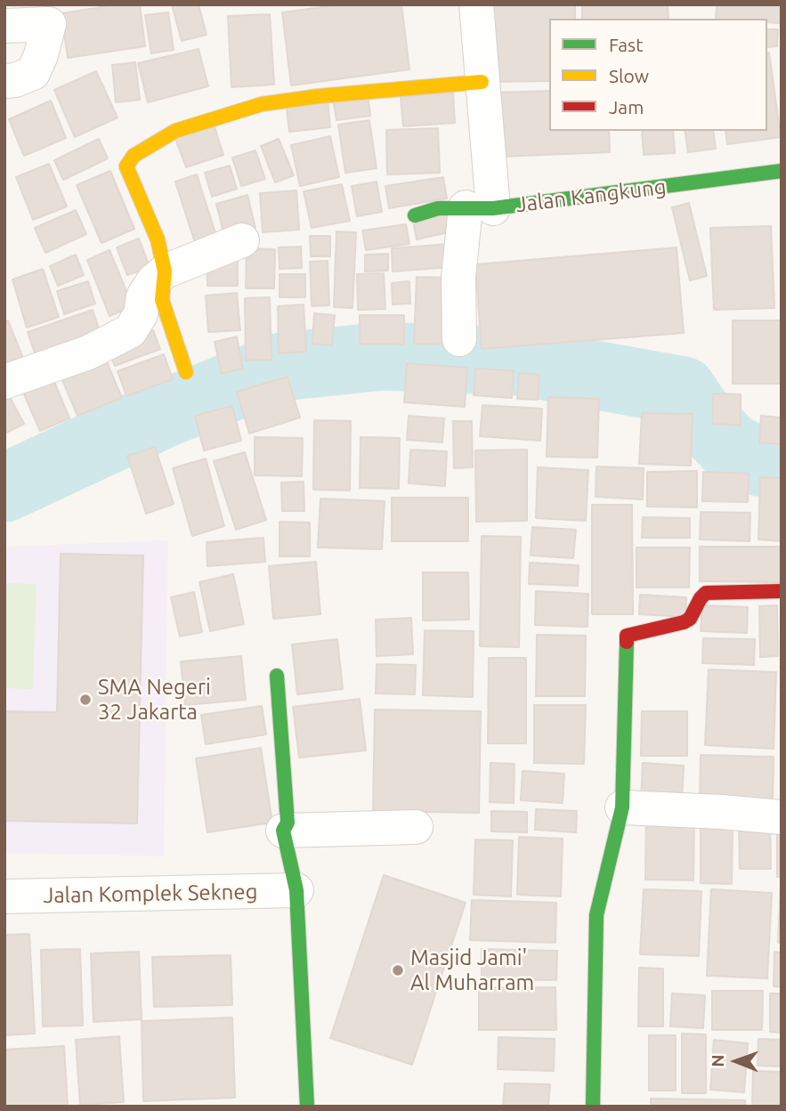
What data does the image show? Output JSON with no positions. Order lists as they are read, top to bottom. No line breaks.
{"streets":{"street":["Jalan Kangkung","Jalan Komplek Sekneg"]},"places":["SMA Negeri 32 Jakarta","Masjid Jami' Al Muharram"],"legend":["Fast","Slow","Jam"],"north":"left"}
